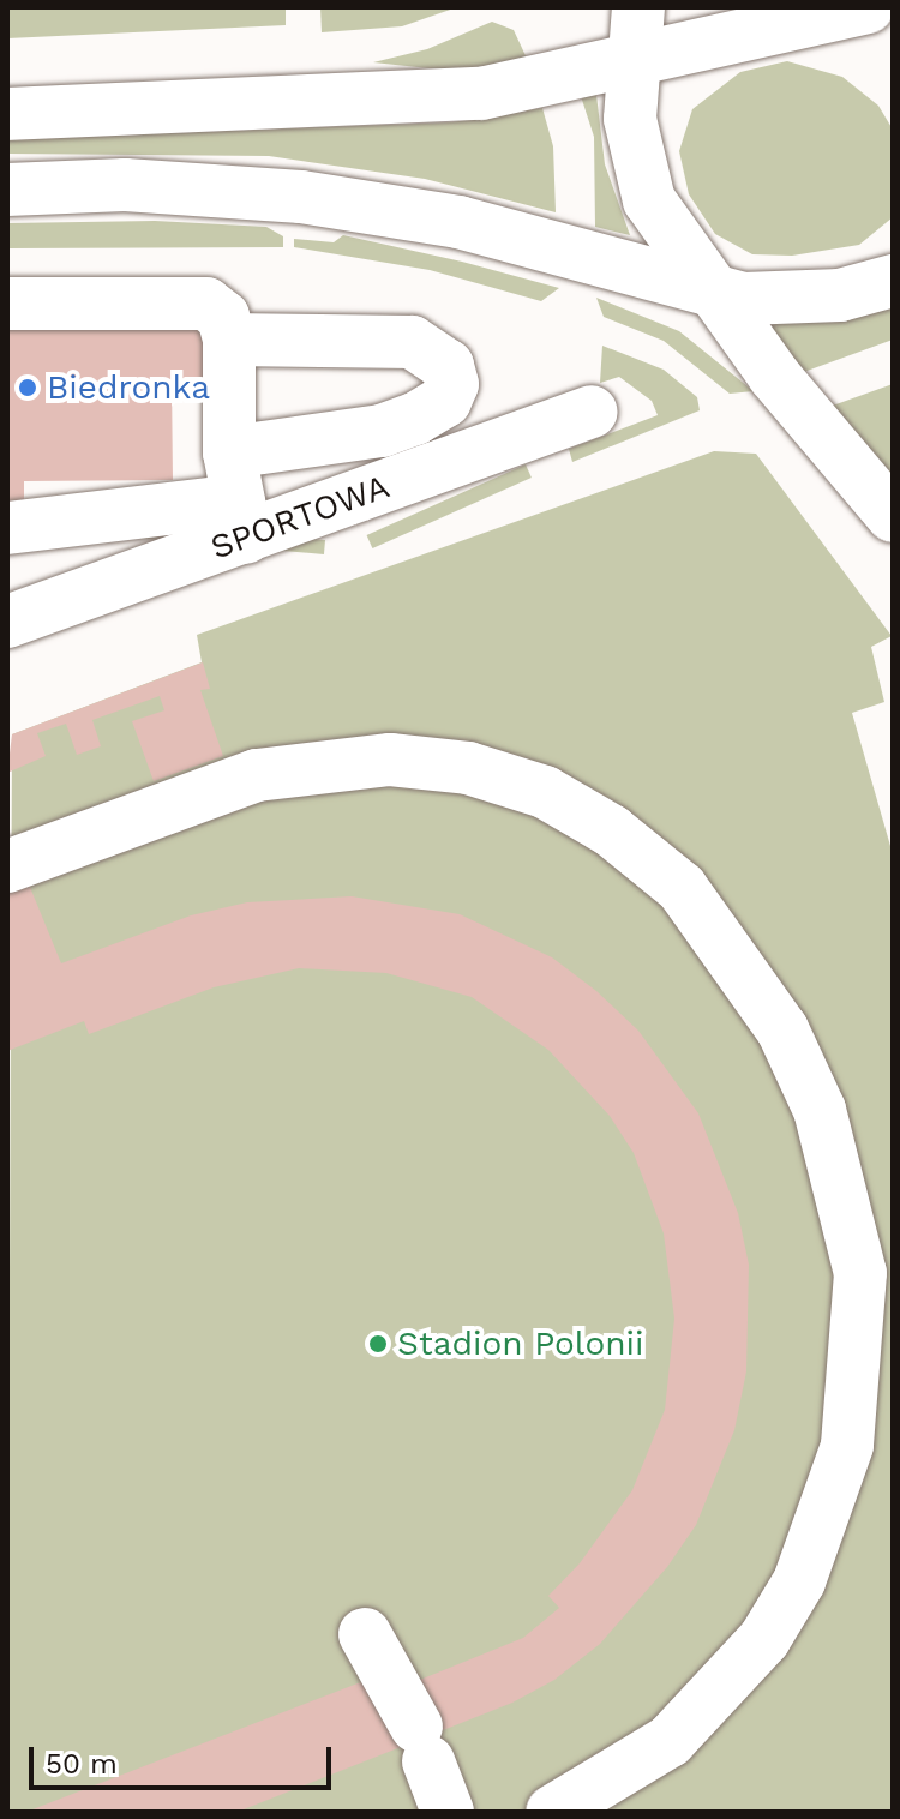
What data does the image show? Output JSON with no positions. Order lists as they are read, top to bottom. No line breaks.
{"streets":{"main road":["SPORTOWA"]},"places":["Biedronka","Stadion Polonii"],"scale_bar":"50 m"}
